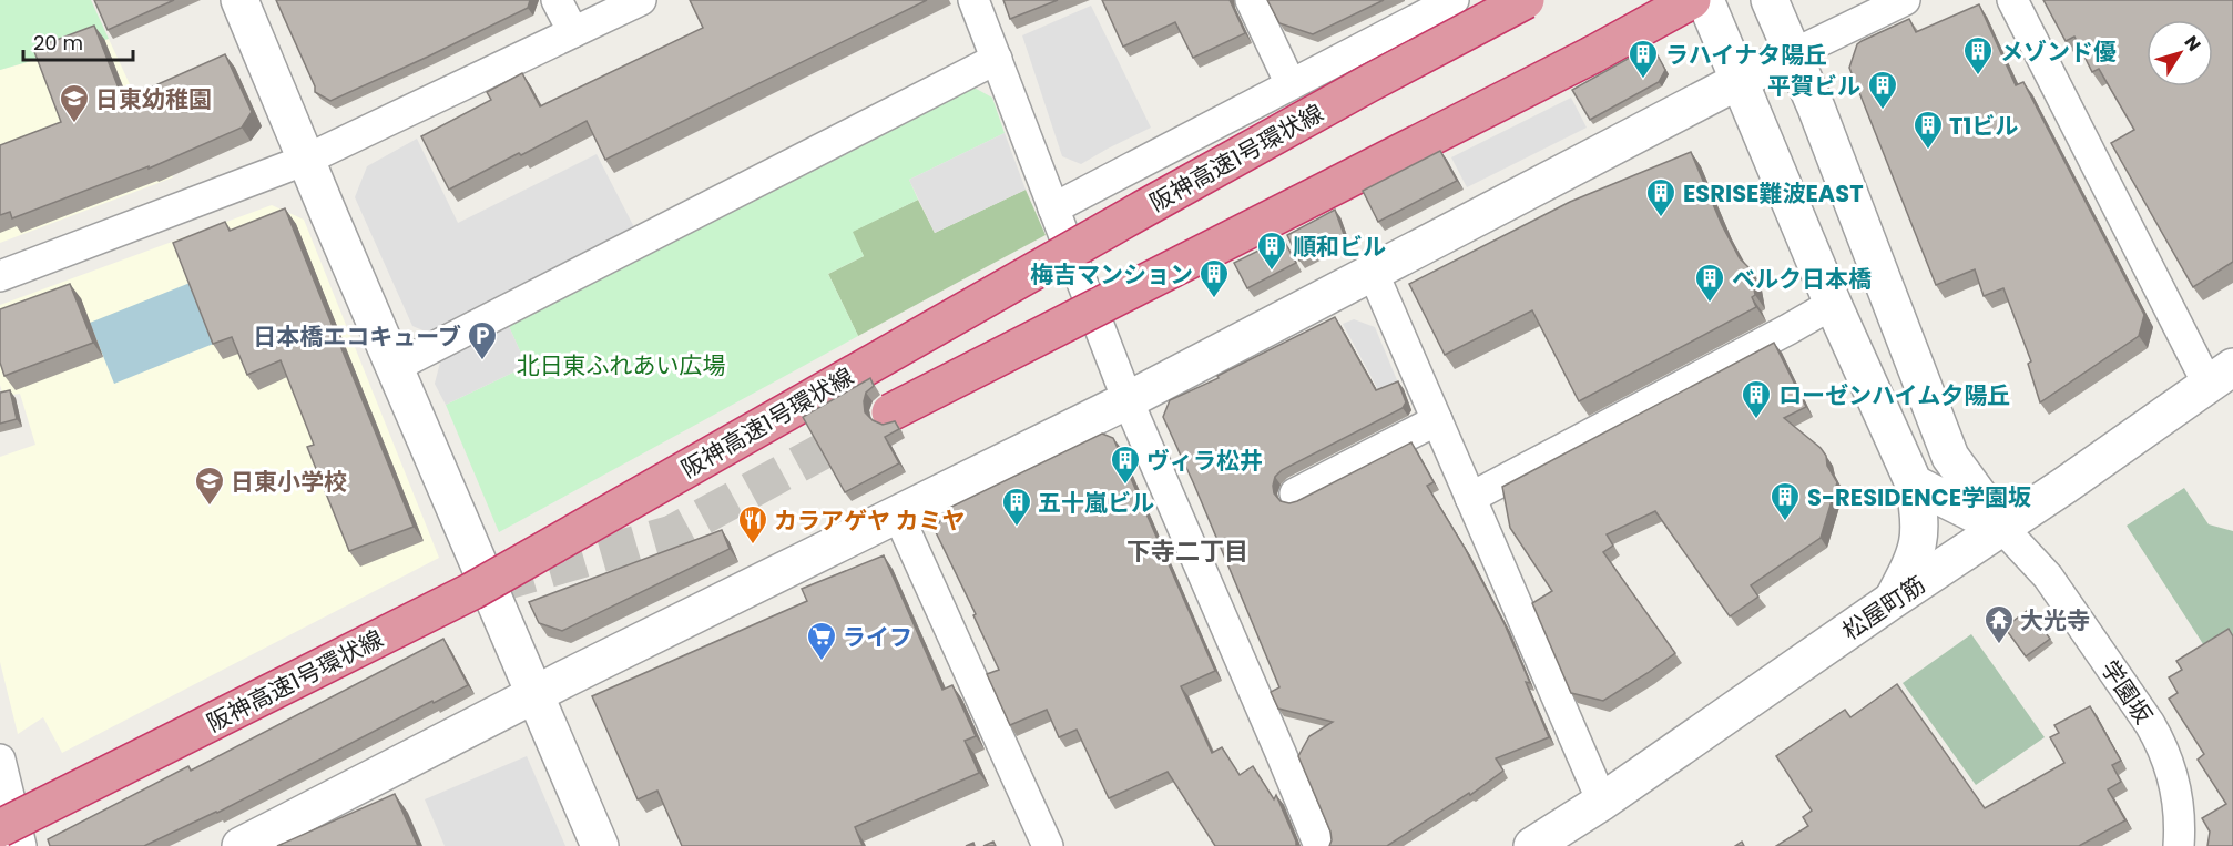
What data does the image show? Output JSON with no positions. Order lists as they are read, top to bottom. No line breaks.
{"streets":{"highway":["阪神高速1号環状線"],"street":["松屋町筋","学園坂"]},"crossings":[["松屋町筋","学園坂"]],"districts":["下寺二丁目"],"parks":["北日東ふれあい広場"],"places":{"building":["メゾンド優","ラハイナタ陽丘","平賀ビル","T1ビル","ESRISE難波EAST","順和ビル","梅吉マンション","ベルク日本橋","ローゼンハイム夕陽丘","ヴィラ松井","S-RESIDENCE学園坂","五十嵐ビル"],"school or university":["日東幼稚園","日東小学校"],"parking":["日本橋エコキューブ"],"restaurant":["カラアゲヤ カミヤ"],"temple":["大光寺"],"supermarket":["ライフ"]},"scale_bar":"20 m","north":"top right"}
